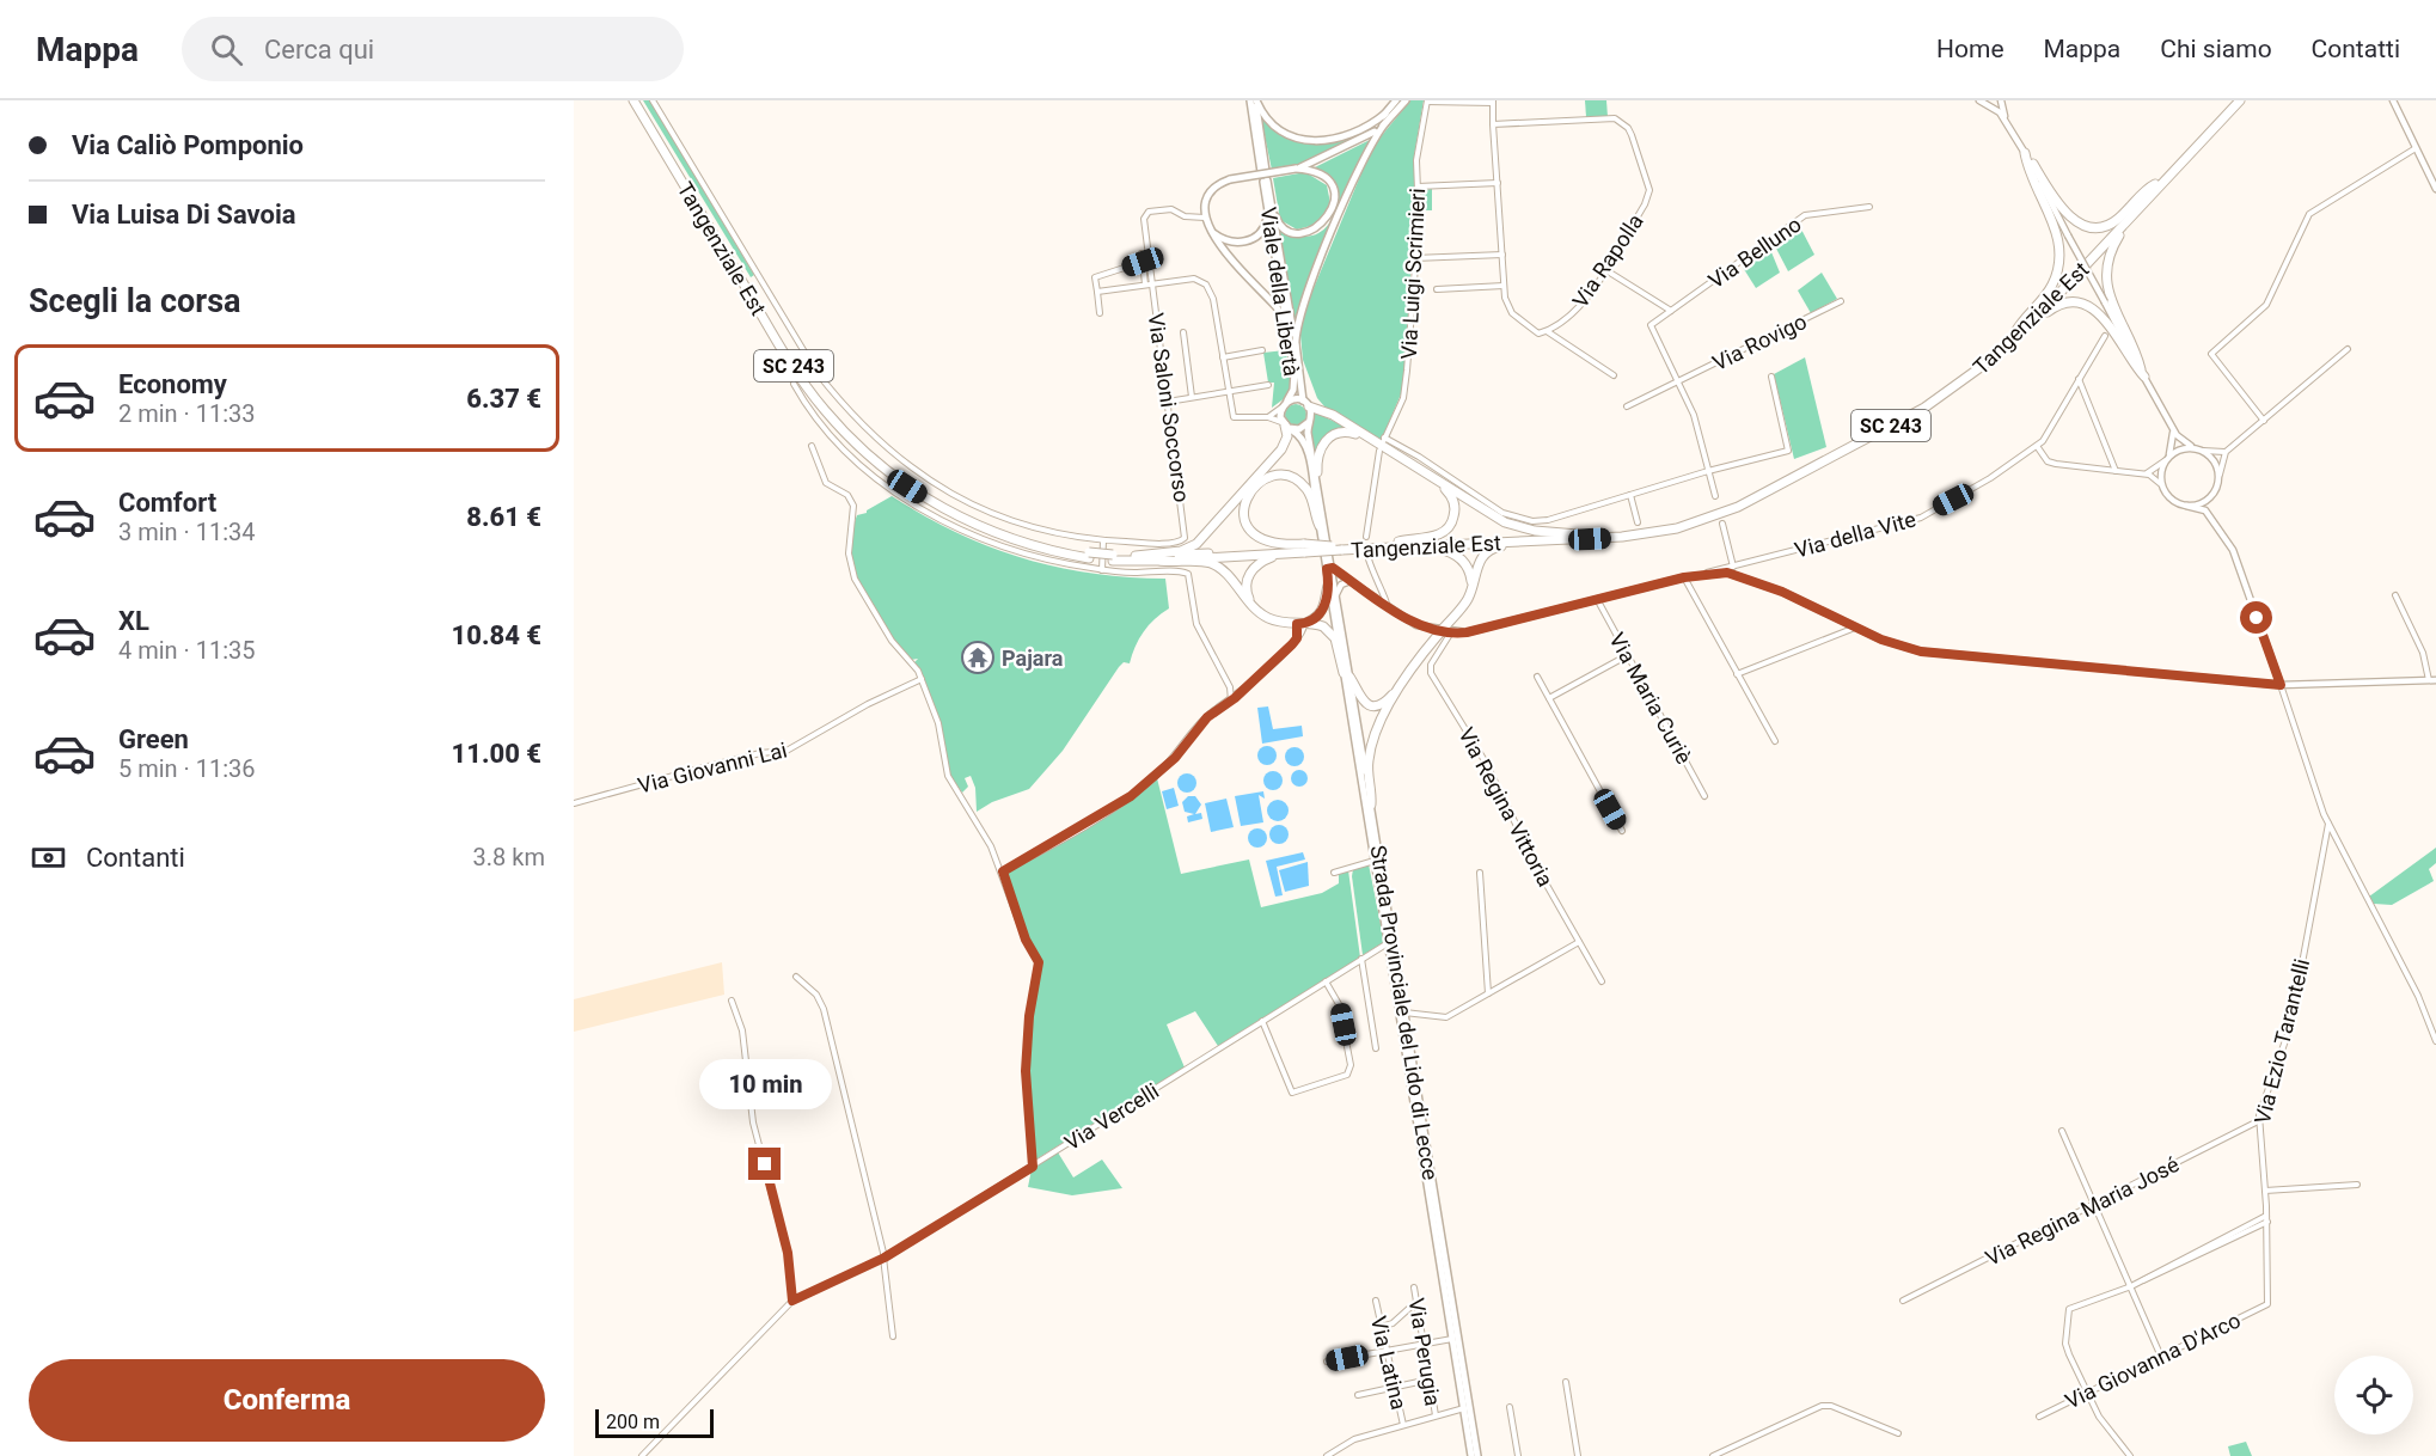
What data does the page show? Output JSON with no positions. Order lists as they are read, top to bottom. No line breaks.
{"streets":{"highway":["Tangenziale Est","SC 243"],"main road":["Viale della Libertà","Strada Provinciale del Lido di Lecce"],"street":["Via Belluno","Via Rapolla","Via Luigi Scrimieri","Via Rovigo","Via Saloni Soccorso","Via della Vite","Via Maria Curiè","Via Giovanni Lai","Via Regina Vittoria","Via Ezio Tarantelli","Via Vercelli","Via Regina Maria José","Via Perugia","Via Giovanna D'Arco","Via Latina"]},"crossings":[["Via Belluno","Via Rovigo"],["Viale della Libertà","Strada Provinciale del Lido di Lecce"],["Strada Provinciale del Lido di Lecce","Via Vercelli"],["Via Ezio Tarantelli","Via Regina Maria José"],["Via Ezio Tarantelli","Via Giovanna D'Arco"]],"places":{"temple":["Pajara"]},"scale_bar":"200 m","page":{"header":"Mappa","search":"Cerca qui","nav":["Home","Mappa","Chi siamo","Contatti"],"banner":["Via Caliò Pomponio","Via Luisa Di Savoia"],"heading":"Scegli la corsa","list":[{"name":"Economy","note":"2 min · 11:33","value":"6.37 €"},{"name":"Comfort","note":"3 min · 11:34","value":"8.61 €"},{"name":"XL","note":"4 min · 11:35","value":"10.84 €"},{"name":"Green","note":"5 min · 11:36","value":"11.00 €"}],"pay":["Contanti","3.8 km"],"bubble":"10 min","buttons":"Conferma","scale":"200 m"}}
